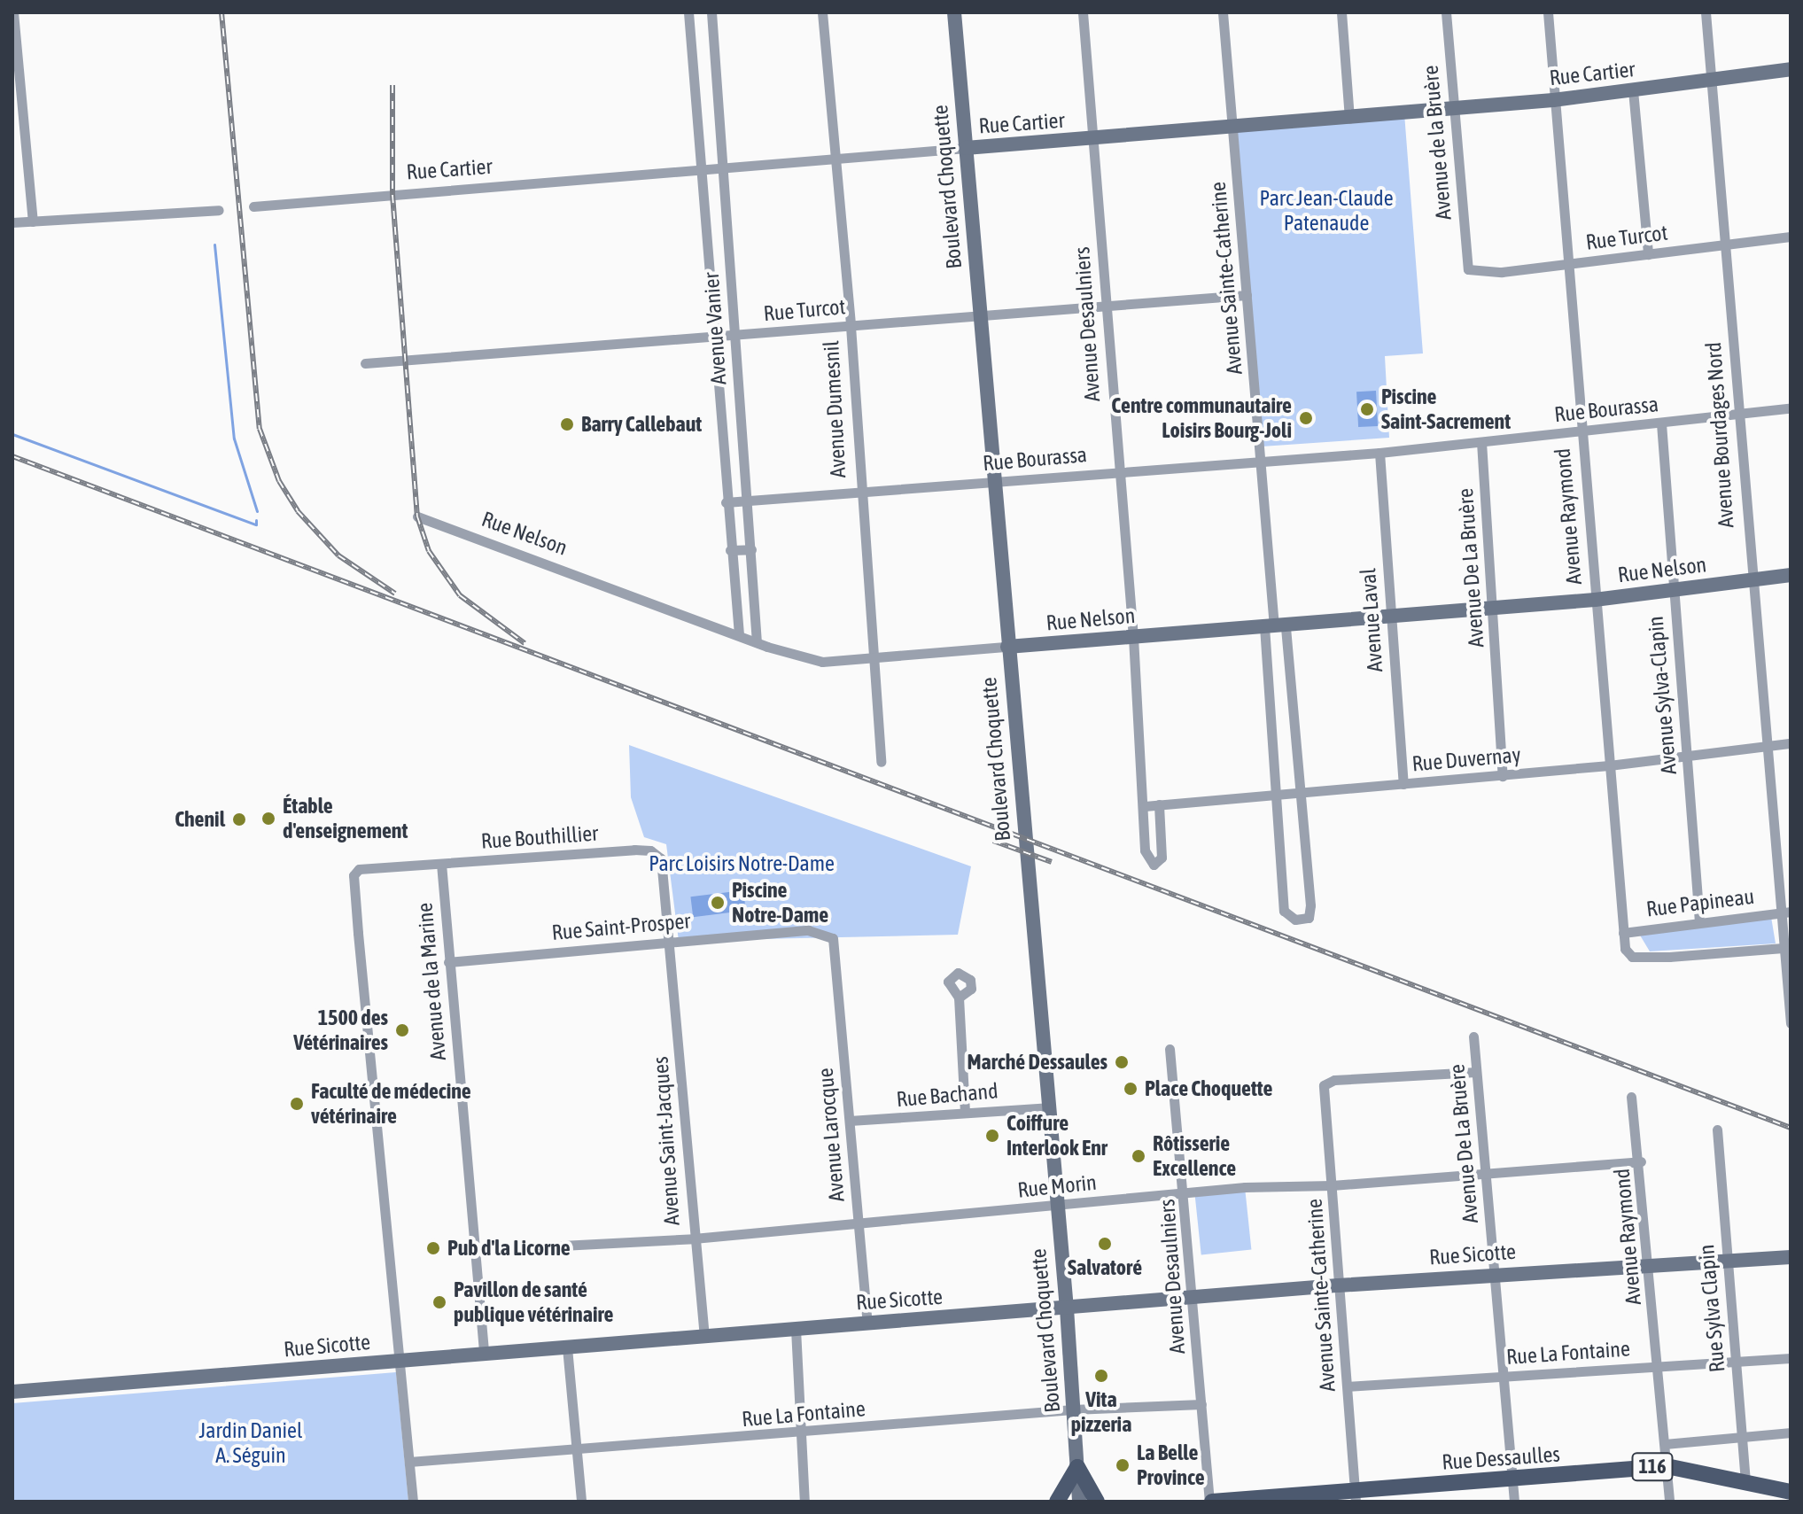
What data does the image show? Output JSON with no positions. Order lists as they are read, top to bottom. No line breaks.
{"streets":{"main road":["Rue Dessaulles","116"],"street":["Rue Cartier","Avenue de la Bruère","Boulevard Choquette","Rue Turcot","Avenue Sainte-Catherine","Avenue Desaulniers","Avenue Vanier","Avenue Dumesnil","Rue Bourassa","Avenue Bourdages Nord","Avenue Raymond","Rue Nelson","Avenue De La Bruère","Avenue Laval","Avenue Sylva-Clapin","Rue Duvernay","Rue Bouthillier","Rue Papineau","Rue Saint-Prosper","Avenue de la Marine","Rue Bachand","Avenue Larocque","Avenue Saint-Jacques","Rue Morin","Rue Sicotte","Rue Sylva Clapin","Rue La Fontaine"]},"crossings":[["Rue Cartier","Avenue de la Bruère"],["Rue Cartier","Boulevard Choquette"],["Rue Cartier","Avenue Sainte-Catherine"],["Rue Cartier","Avenue Desaulniers"],["Rue Cartier","Avenue Vanier"],["Rue Cartier","Avenue Dumesnil"],["Rue Cartier","Avenue Bourdages Nord"],["Rue Cartier","Avenue Raymond"],["Avenue de la Bruère","Rue Turcot"],["Boulevard Choquette","Rue Turcot"],["Boulevard Choquette","Rue Bourassa"],["Boulevard Choquette","Rue Nelson"],["Boulevard Choquette","Rue Bachand"],["Boulevard Choquette","Rue Morin"],["Boulevard Choquette","Rue Sicotte"],["Boulevard Choquette","Rue La Fontaine"],["Rue Turcot","Avenue Sainte-Catherine"],["Rue Turcot","Avenue Desaulniers"],["Rue Turcot","Avenue Vanier"],["Rue Turcot","Avenue Dumesnil"],["Rue Turcot","Avenue Bourdages Nord"],["Rue Turcot","Avenue Raymond"],["Avenue Sainte-Catherine","Rue Bourassa"],["Avenue Sainte-Catherine","Rue Nelson"],["Avenue Sainte-Catherine","Avenue De La Bruère"],["Avenue Sainte-Catherine","Rue Duvernay"],["Avenue Sainte-Catherine","Rue Morin"],["Avenue Sainte-Catherine","Rue Sicotte"],["Avenue Sainte-Catherine","Rue La Fontaine"],["Avenue Sainte-Catherine","Rue Dessaulles"],["Avenue Desaulniers","Rue Bourassa"],["Avenue Desaulniers","Rue Nelson"],["Avenue Desaulniers","Rue Duvernay"],["Avenue Desaulniers","Rue Morin"],["Avenue Desaulniers","Rue Sicotte"],["Avenue Desaulniers","Rue La Fontaine"],["Avenue Desaulniers","Rue Dessaulles"],["Avenue Vanier","Rue Bourassa"],["Avenue Vanier","Rue Nelson"],["Avenue Dumesnil","Rue Bourassa"],["Avenue Dumesnil","Rue Nelson"],["Rue Bourassa","Avenue Bourdages Nord"],["Rue Bourassa","Avenue Raymond"],["Rue Bourassa","Avenue De La Bruère"],["Rue Bourassa","Avenue Laval"],["Rue Bourassa","Avenue Sylva-Clapin"],["Avenue Bourdages Nord","Rue Nelson"],["Avenue Bourdages Nord","Rue Duvernay"],["Avenue Bourdages Nord","Rue Papineau"],["Avenue Raymond","Rue Nelson"],["Avenue Raymond","Rue Duvernay"],["Avenue Raymond","Rue Papineau"],["Avenue Raymond","Rue Morin"],["Avenue Raymond","Rue Sicotte"],["Avenue Raymond","Rue La Fontaine"],["Avenue Raymond","Rue Dessaulles"],["Rue Nelson","Avenue De La Bruère"],["Rue Nelson","Avenue Laval"],["Rue Nelson","Avenue Sylva-Clapin"],["Avenue De La Bruère","Rue Duvernay"],["Avenue De La Bruère","Rue Morin"],["Avenue De La Bruère","Rue Sicotte"],["Avenue De La Bruère","Rue La Fontaine"],["Avenue De La Bruère","Rue Dessaulles"],["Avenue Laval","Rue Duvernay"],["Avenue Sylva-Clapin","Rue Duvernay"],["Avenue Sylva-Clapin","Rue Papineau"],["Rue Bouthillier","Rue Saint-Prosper"],["Rue Bouthillier","Avenue de la Marine"],["Rue Bouthillier","Avenue Saint-Jacques"],["Rue Bouthillier","Rue Sicotte"],["Rue Saint-Prosper","Avenue de la Marine"],["Rue Saint-Prosper","Avenue Larocque"],["Rue Saint-Prosper","Avenue Saint-Jacques"],["Avenue de la Marine","Rue Morin"],["Avenue de la Marine","Rue Sicotte"],["Rue Bachand","Avenue Larocque"],["Avenue Larocque","Rue Morin"],["Avenue Larocque","Rue Sicotte"],["Avenue Saint-Jacques","Rue Morin"],["Avenue Saint-Jacques","Rue Sicotte"],["Rue Sicotte","Rue Sylva Clapin"],["Rue Sylva Clapin","Rue La Fontaine"],["Rue Sylva Clapin","Rue Dessaulles"]],"parks":["Parc Jean-Claude Patenaude","Parc Loisirs Notre-Dame","Jardin Daniel A. Séguin"],"places":["Piscine Saint-Sacrement","Centre communautaire Loisirs Bourg-Joli","Barry Callebaut","Étable d'enseignement","Chenil","Piscine Notre-Dame","1500 des Vétérinaires","Marché Dessaules","Place Choquette","Faculté de médecine vétérinaire","Coiffure Interlook Enr","Rôtisserie Excellence","Salvatoré","Pub d'la Licorne","Pavillon de santé publique vétérinaire","Vita pizzeria","La Belle Province"]}
